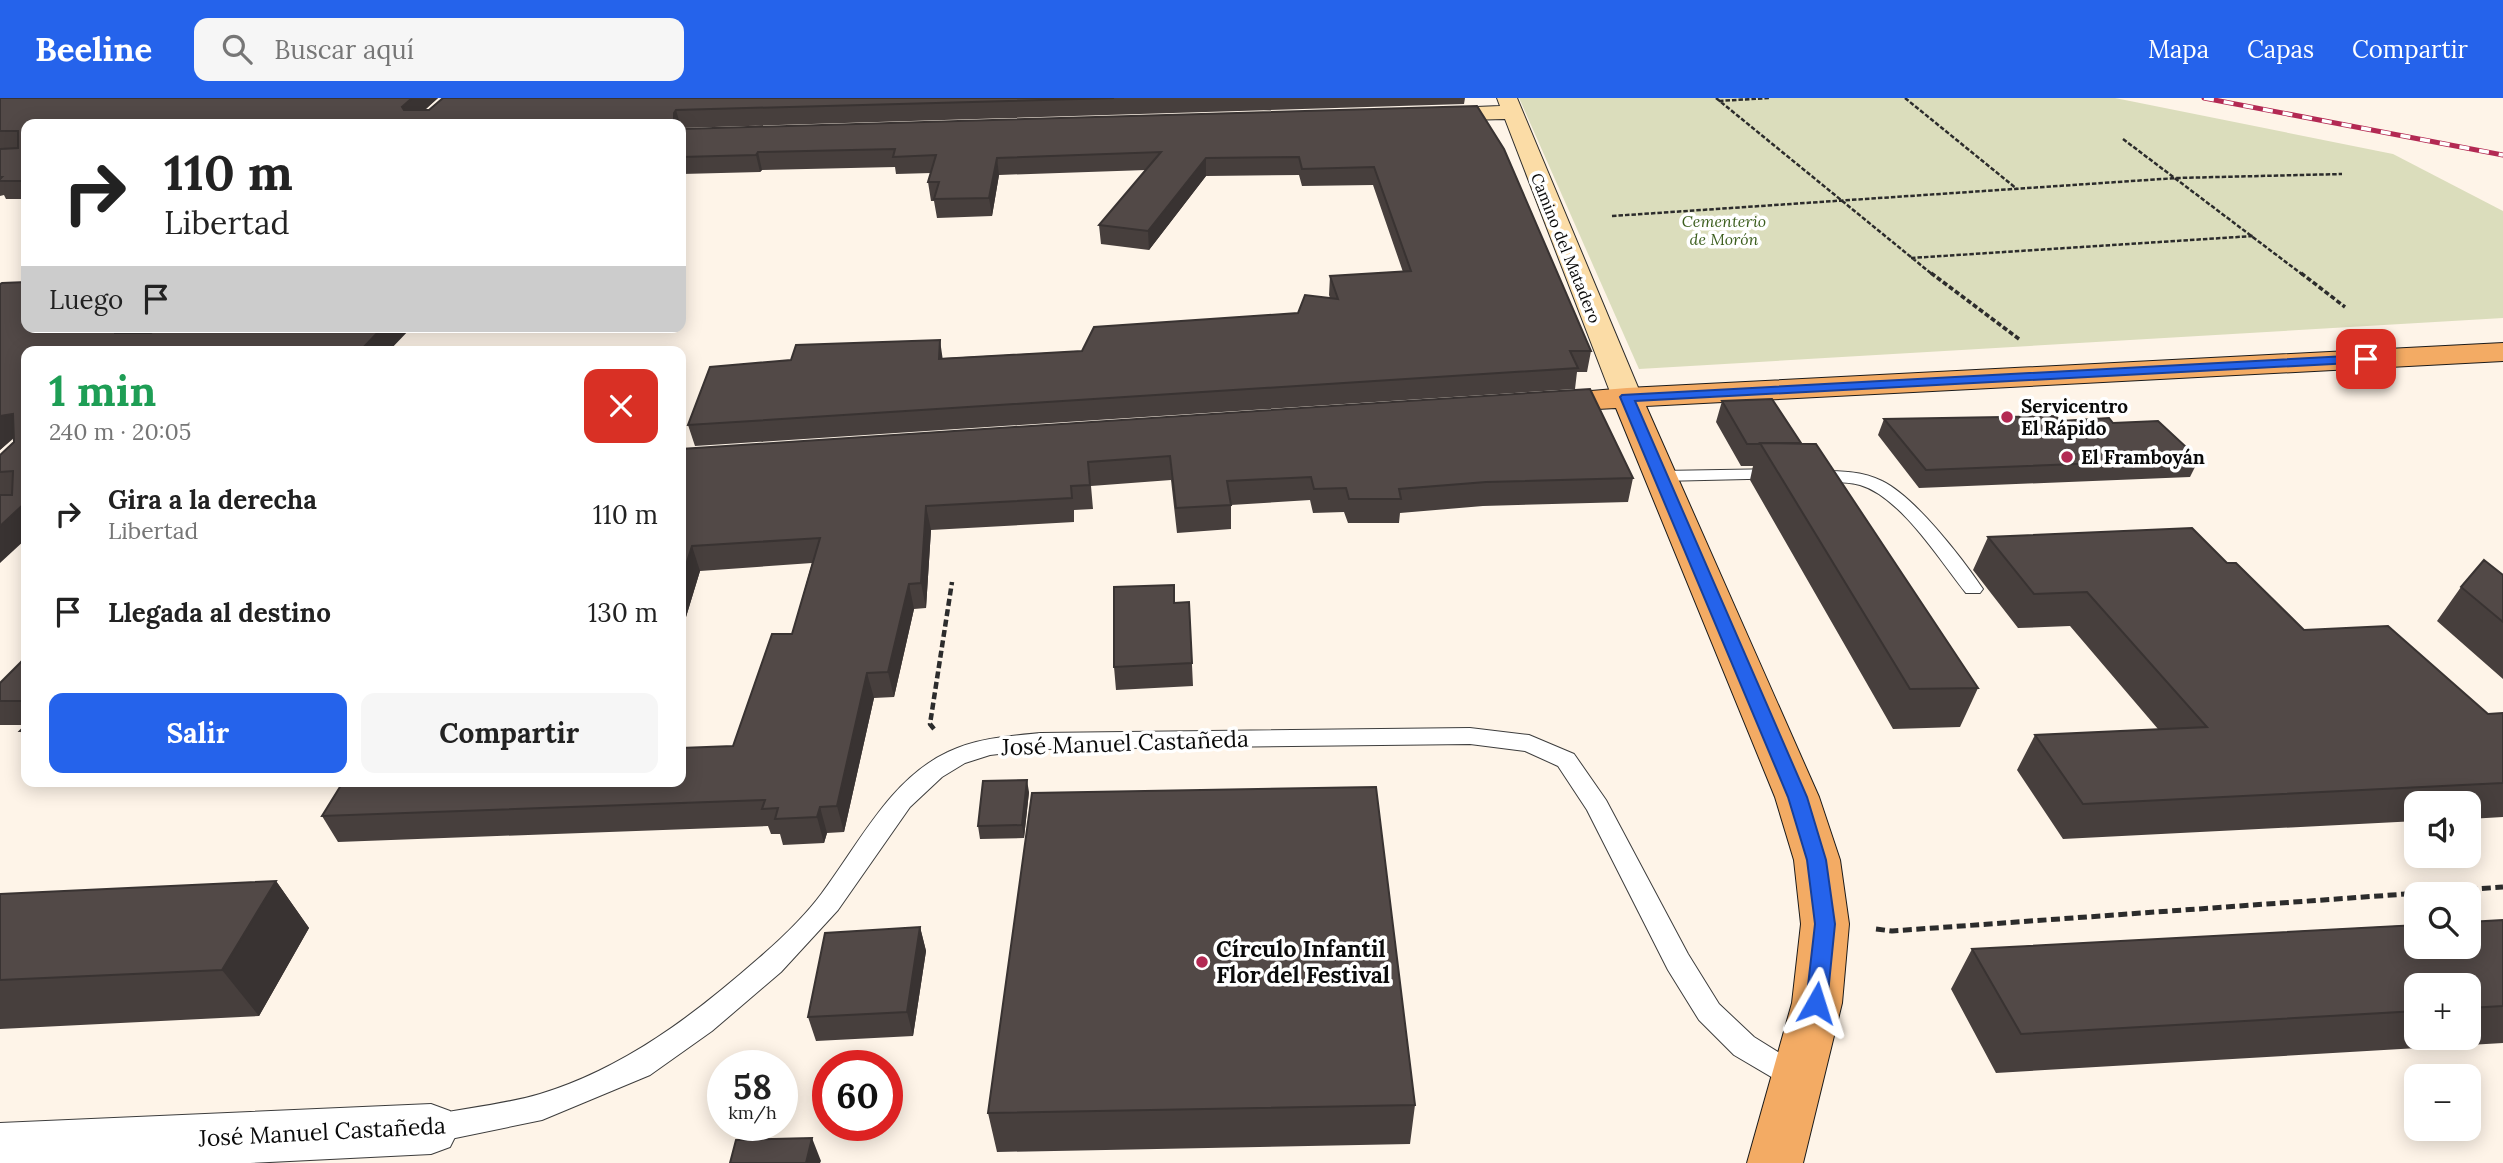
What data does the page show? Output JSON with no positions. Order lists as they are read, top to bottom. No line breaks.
{"streets":{"main road":["Camino del Matadero"],"street":["José Manuel Castañeda"]},"parks":["Cementerio de Morón"],"places":["Servicentro El Rápido","El Framboyán","Círculo Infantil Flor del Festival"],"page":{"header":"Beeline","search":"Buscar aquí","nav":["Mapa","Capas","Compartir"],"turn":["110 m","Libertad"],"then":"Luego","heading":["1 min","240 m · 20:05"],"list":[{"name":"Gira a la derecha","note":"Libertad","value":"110 m"},{"name":"Llegada al destino","value":"130 m"}],"buttons":["Salir","Compartir"],"map_buttons":["+","−"],"speed":"58 km/h","limit":"60"}}
